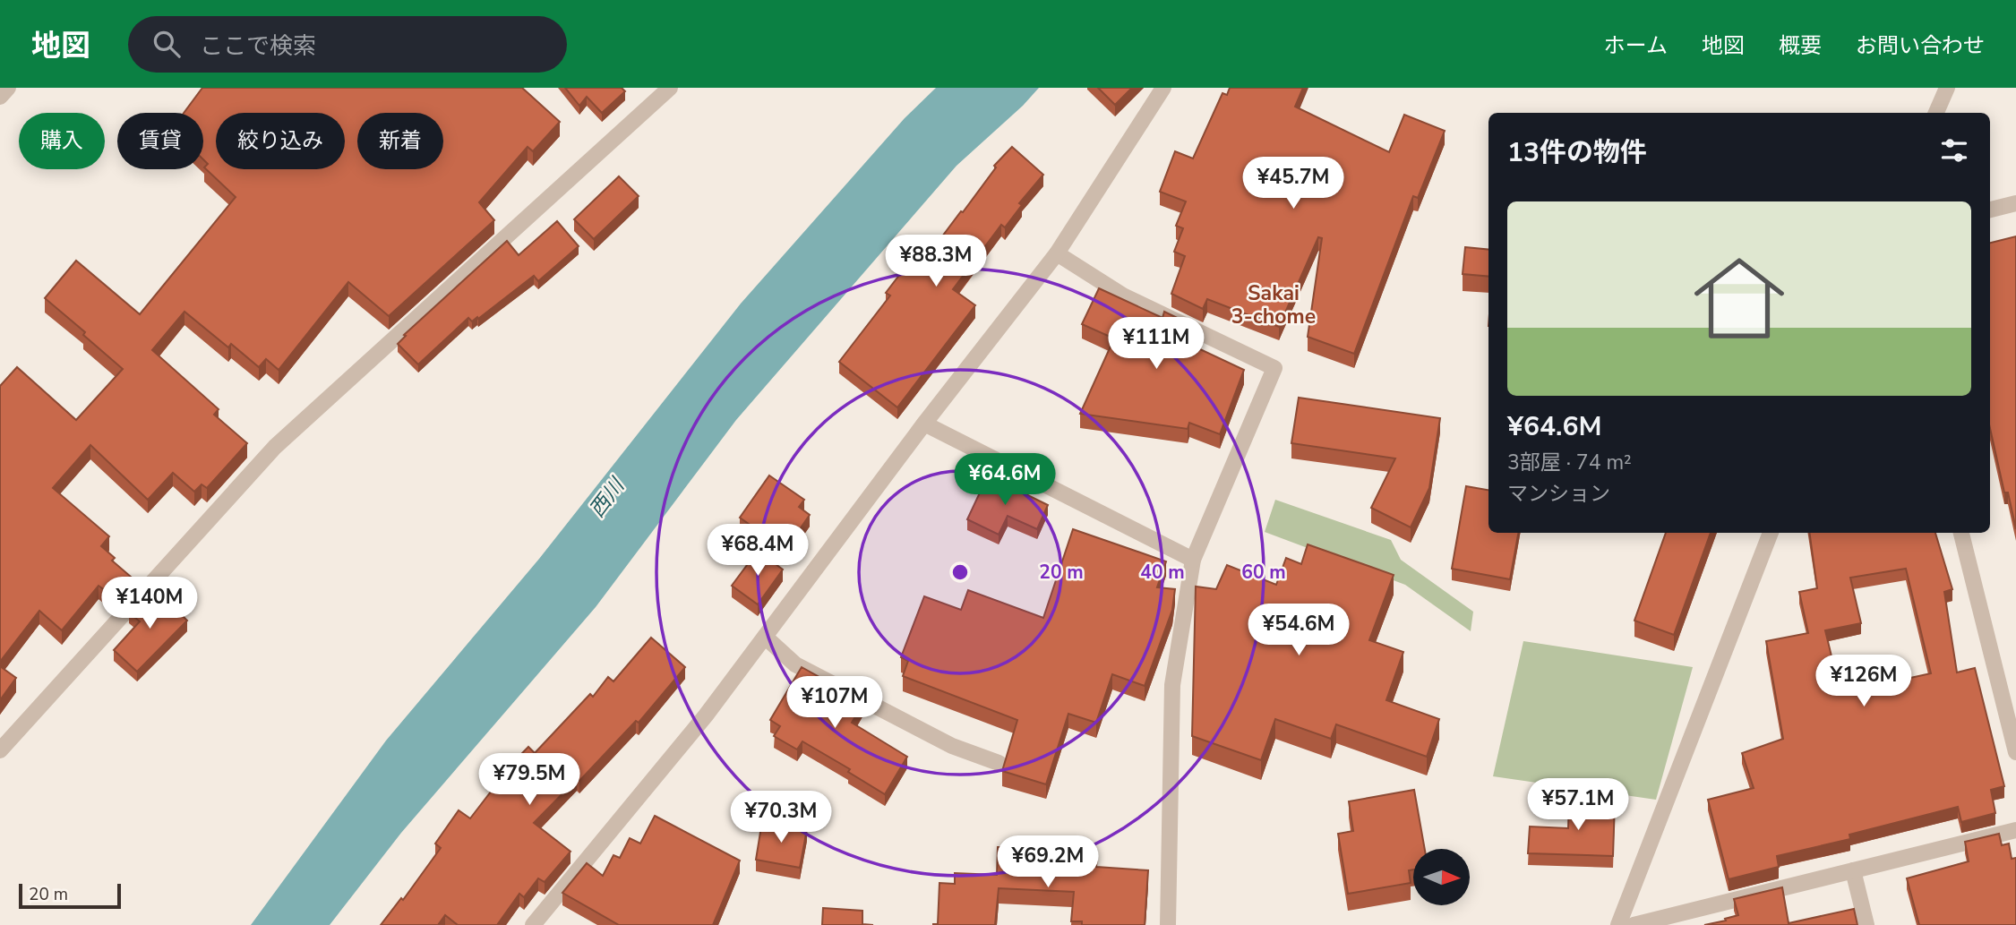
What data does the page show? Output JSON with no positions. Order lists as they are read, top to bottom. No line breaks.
{"districts":["Sakai 3-chome"],"water":["西川"],"scale_bar":"20 m","north":"right","page":{"header":"地図","search":"ここで検索","nav":["ホーム","地図","概要","お問い合わせ"],"chip":["購入","賃貸","絞り込み","新着"],"heading":"13件の物件","price":["¥45.7M","¥88.3M","¥111M","¥64.6M","¥68.4M","¥140M","¥54.6M","¥126M","¥107M","¥79.5M","¥57.1M","¥70.3M","¥69.2M"],"list":[{"name":"¥64.6M","note":"3部屋 · 74 m² · マンション"}],"scale":"20 m"},"rings":["20 m","40 m","60 m"]}
